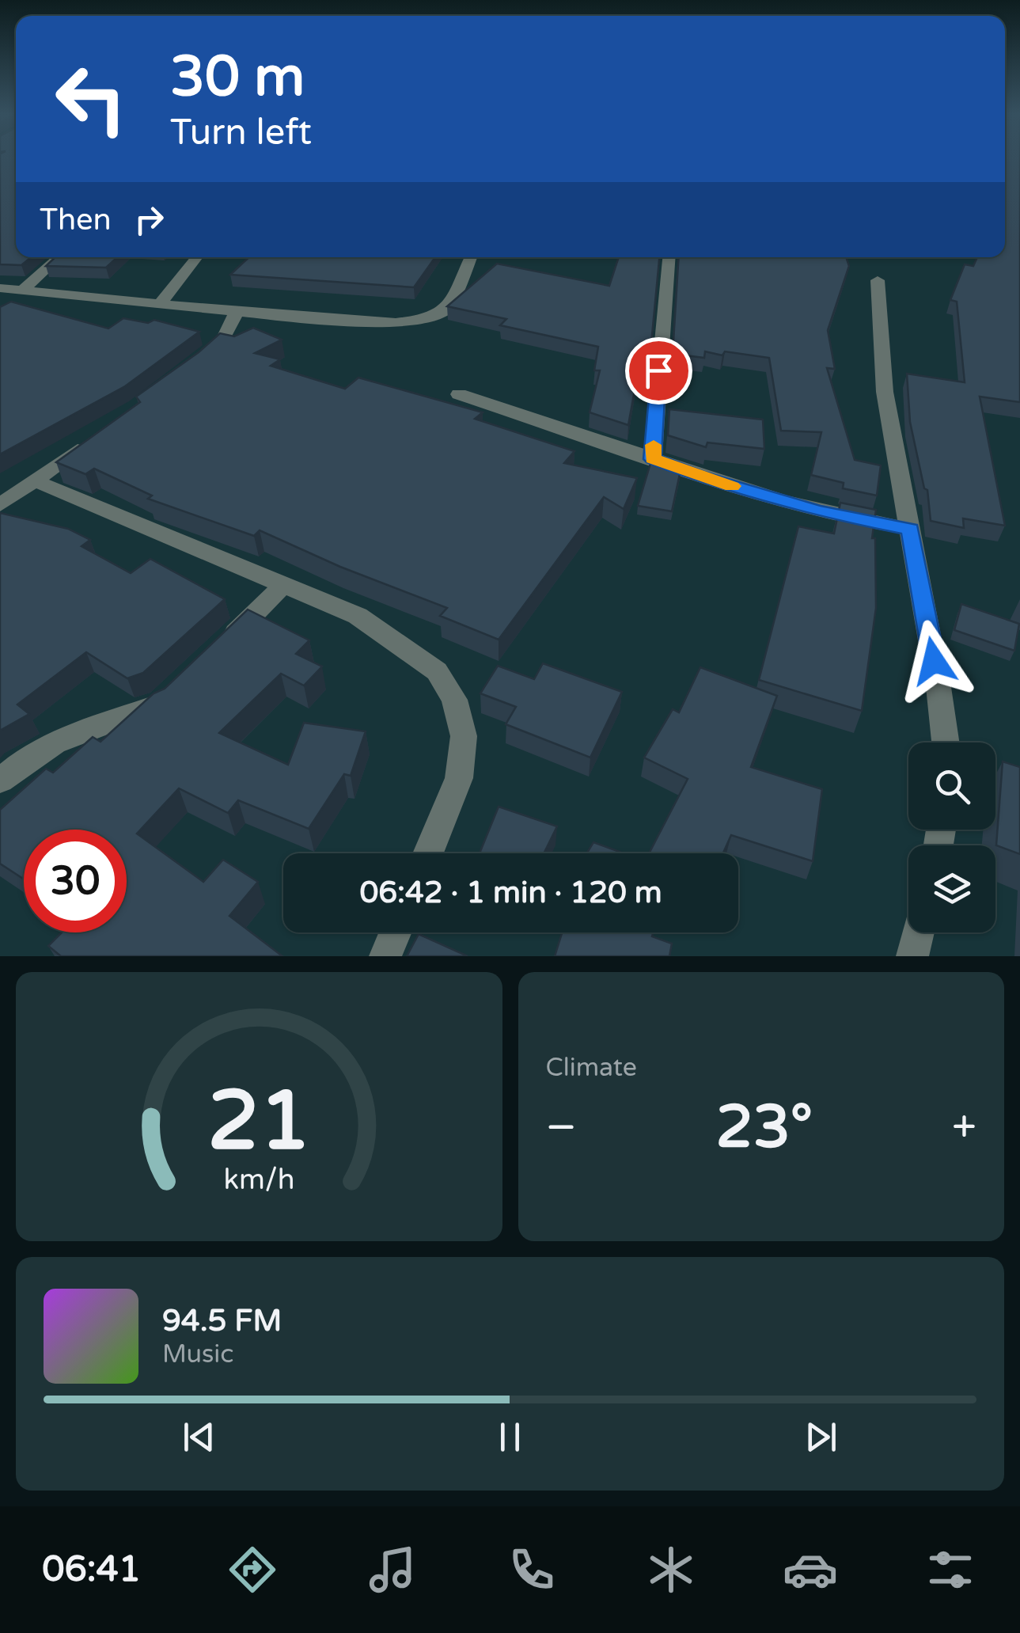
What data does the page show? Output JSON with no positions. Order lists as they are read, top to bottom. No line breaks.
{"page":{"turn":["30 m","Turn left"],"then":"Then","limit":"30","trip":"06:42 · 1 min · 120 m","tile":"Climate","heat":["−","23°","+"],"song":["94.5 FM","Music"],"tabs":"06:41","gauge":["21","km/h"]}}
